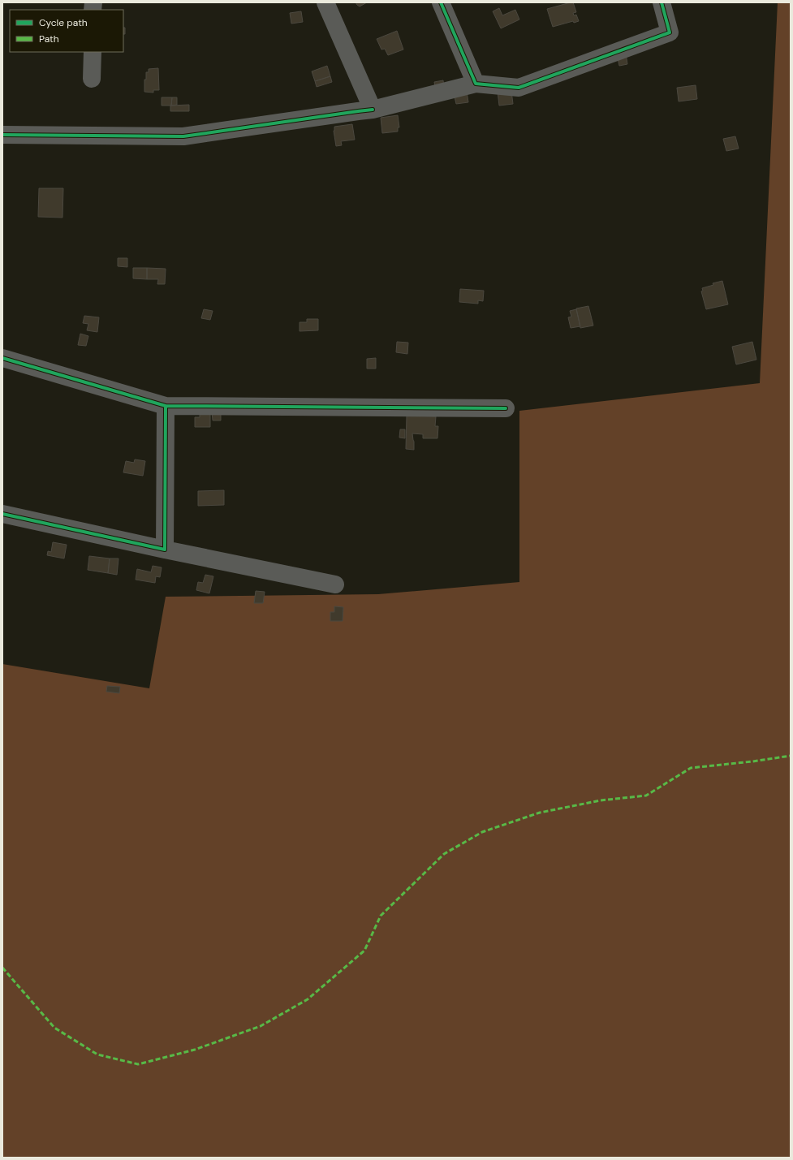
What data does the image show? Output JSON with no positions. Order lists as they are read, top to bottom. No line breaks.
{"legend":["Cycle path","Path"]}
